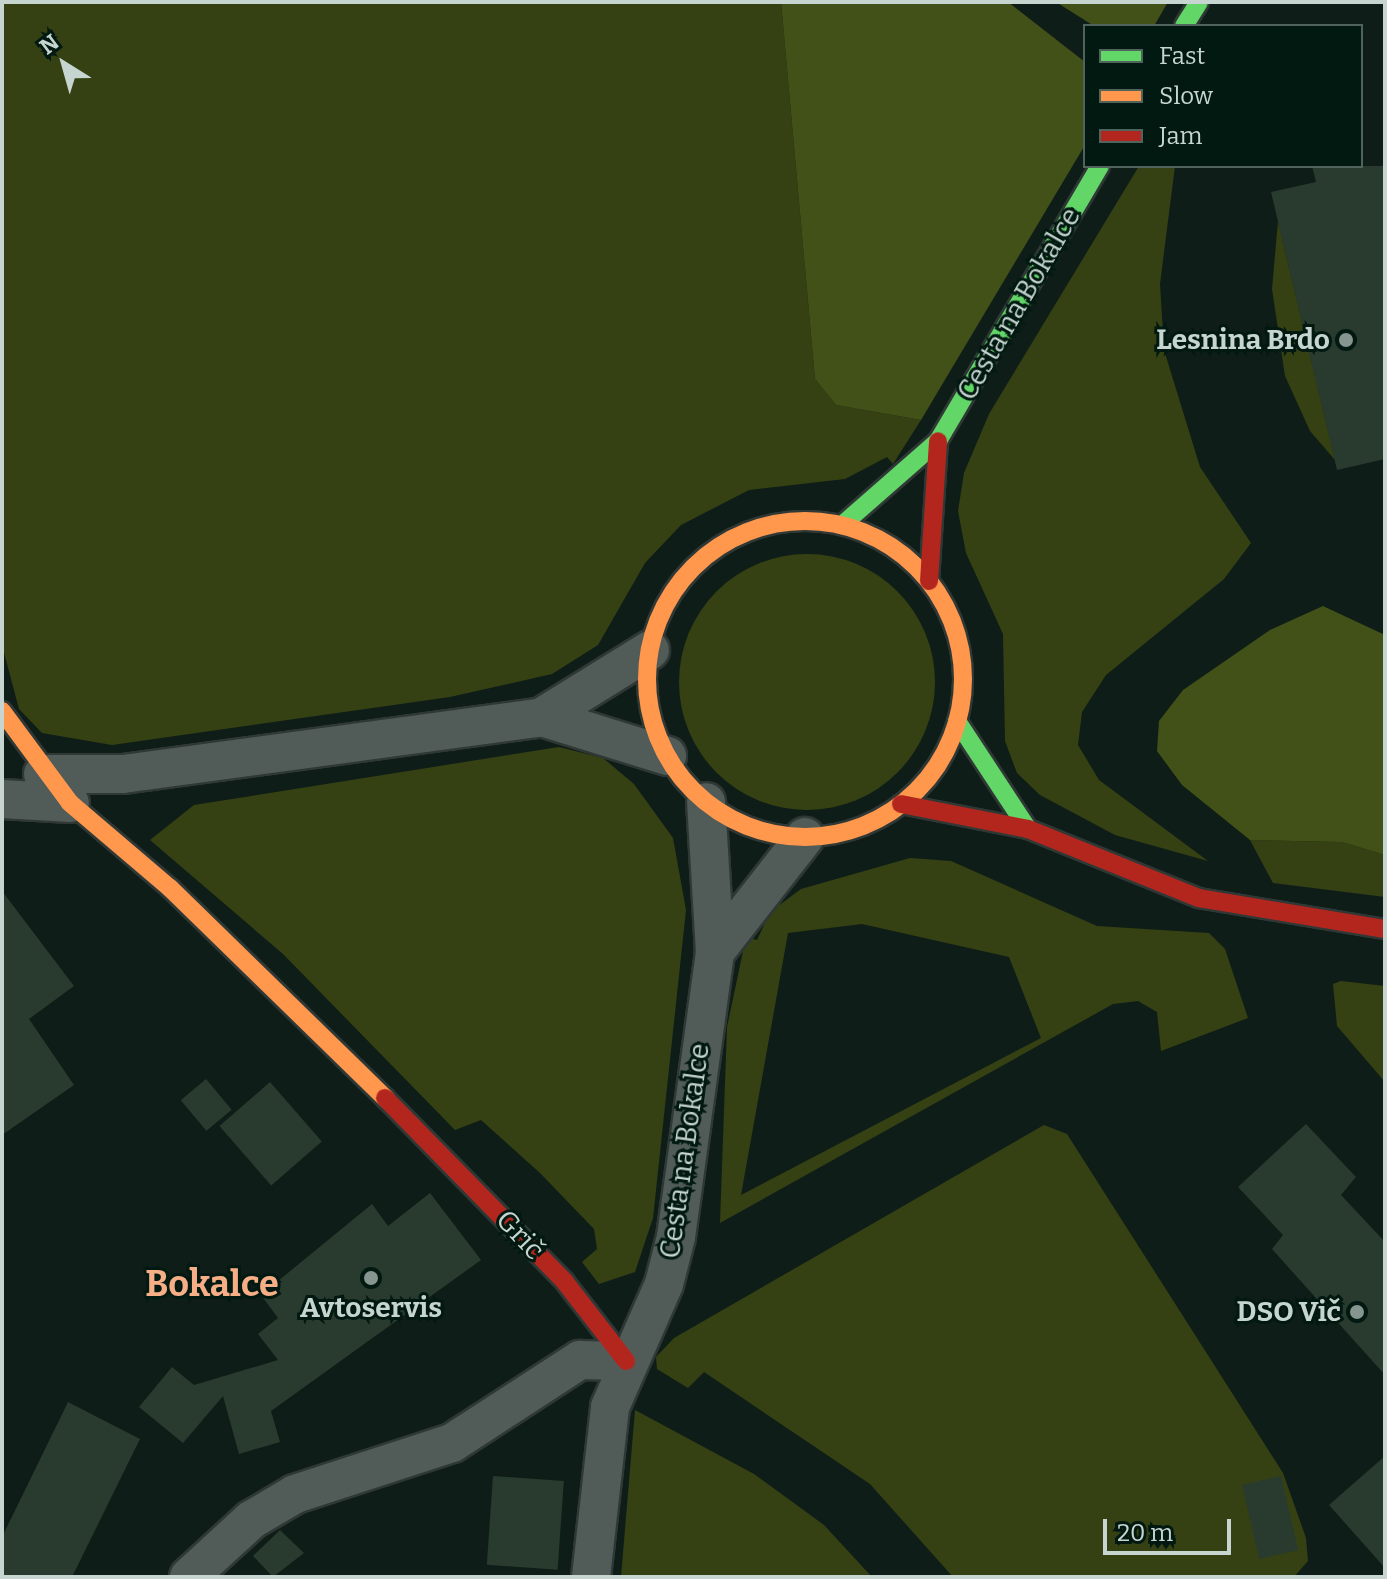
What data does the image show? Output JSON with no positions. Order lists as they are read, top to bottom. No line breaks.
{"streets":{"street":["Cesta na Bokalce","Grič"]},"crossings":[["Cesta na Bokalce","Grič"]],"districts":["Bokalce"],"places":["Lesnina Brdo","Avtoservis","DSO Vič"],"legend":["Fast","Slow","Jam"],"scale_bar":"20 m","north":"top left"}
